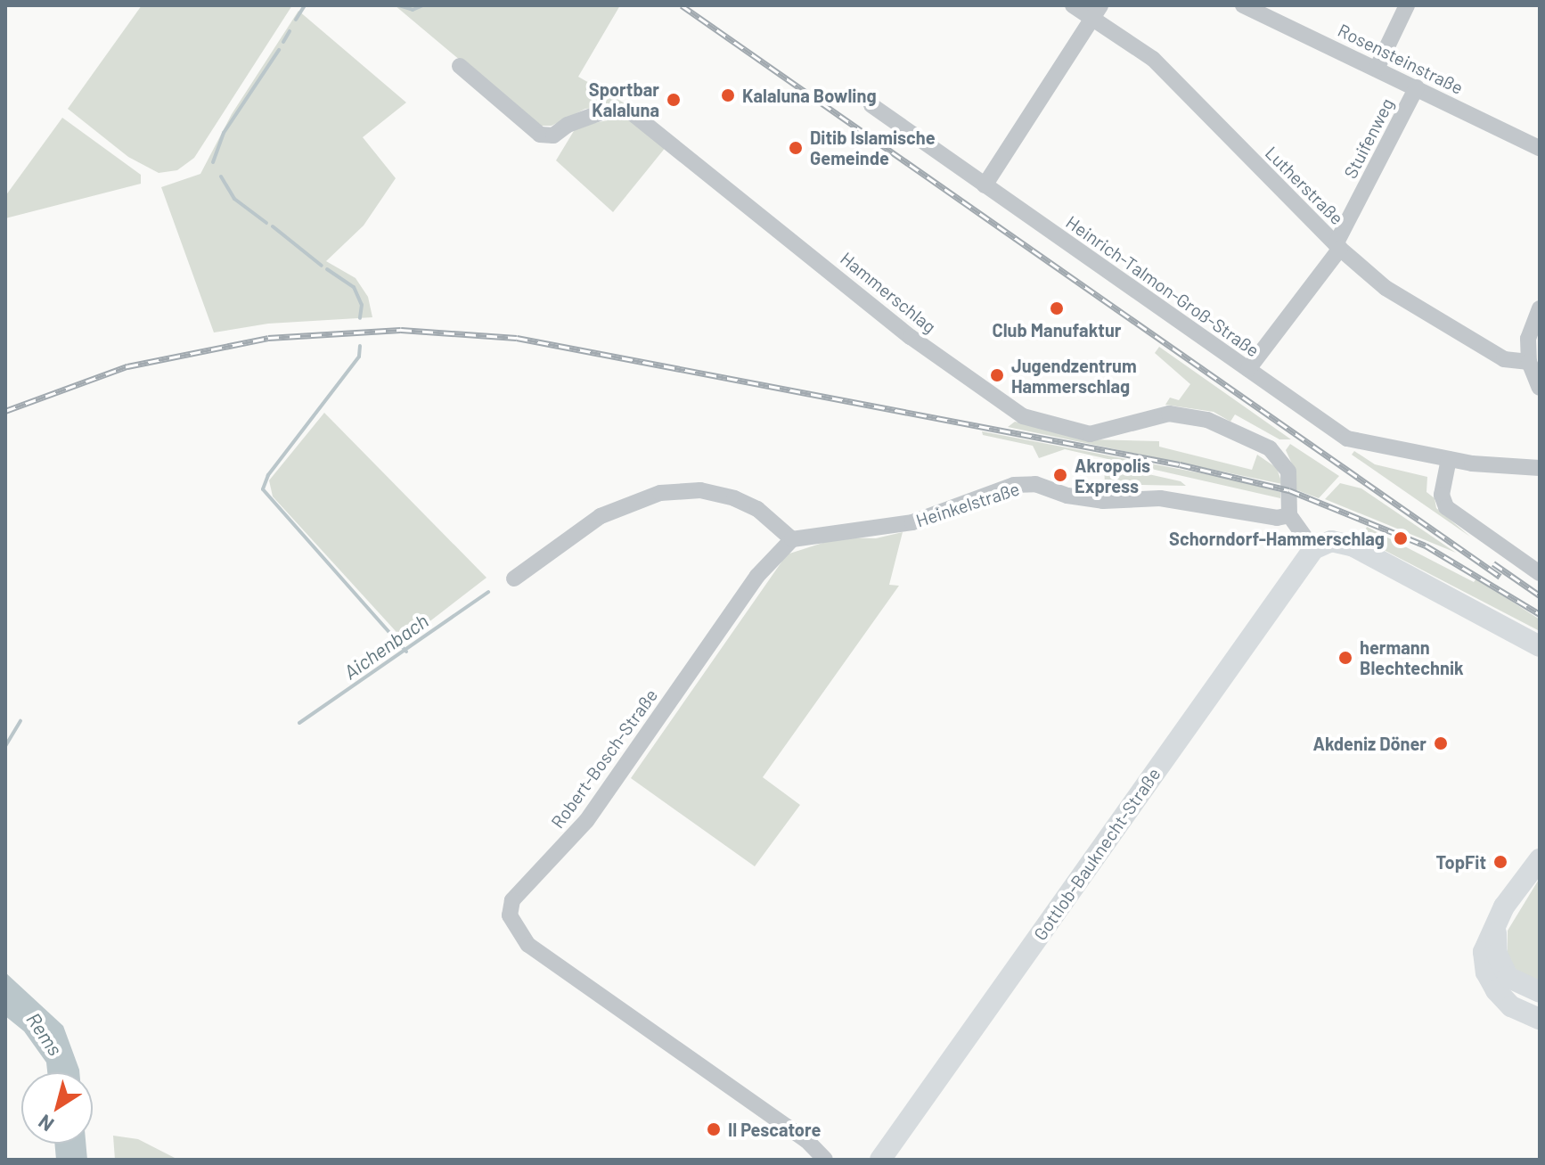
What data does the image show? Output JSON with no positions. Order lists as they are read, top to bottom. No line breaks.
{"streets":{"street":["Rosensteinstraße","Stuifenweg","Lutherstraße","Heinrich-Talmon-Groß-Straße","Hammerschlag","Heinkelstraße","Robert-Bosch-Straße","Gottlob-Bauknecht-Straße"]},"crossings":[["Rosensteinstraße","Stuifenweg"],["Stuifenweg","Lutherstraße"],["Stuifenweg","Heinrich-Talmon-Groß-Straße"],["Hammerschlag","Heinkelstraße"],["Heinkelstraße","Robert-Bosch-Straße"]],"water":["Aichenbach","Rems"],"places":["Kalaluna Bowling","Sportbar Kalaluna","Ditib Islamische Gemeinde","Club Manufaktur","Jugendzentrum Hammerschlag","Akropolis Express","Schorndorf-Hammerschlag","hermann Blechtechnik","Akdeniz Döner","TopFit","Il Pescatore"],"north":"bottom left"}
